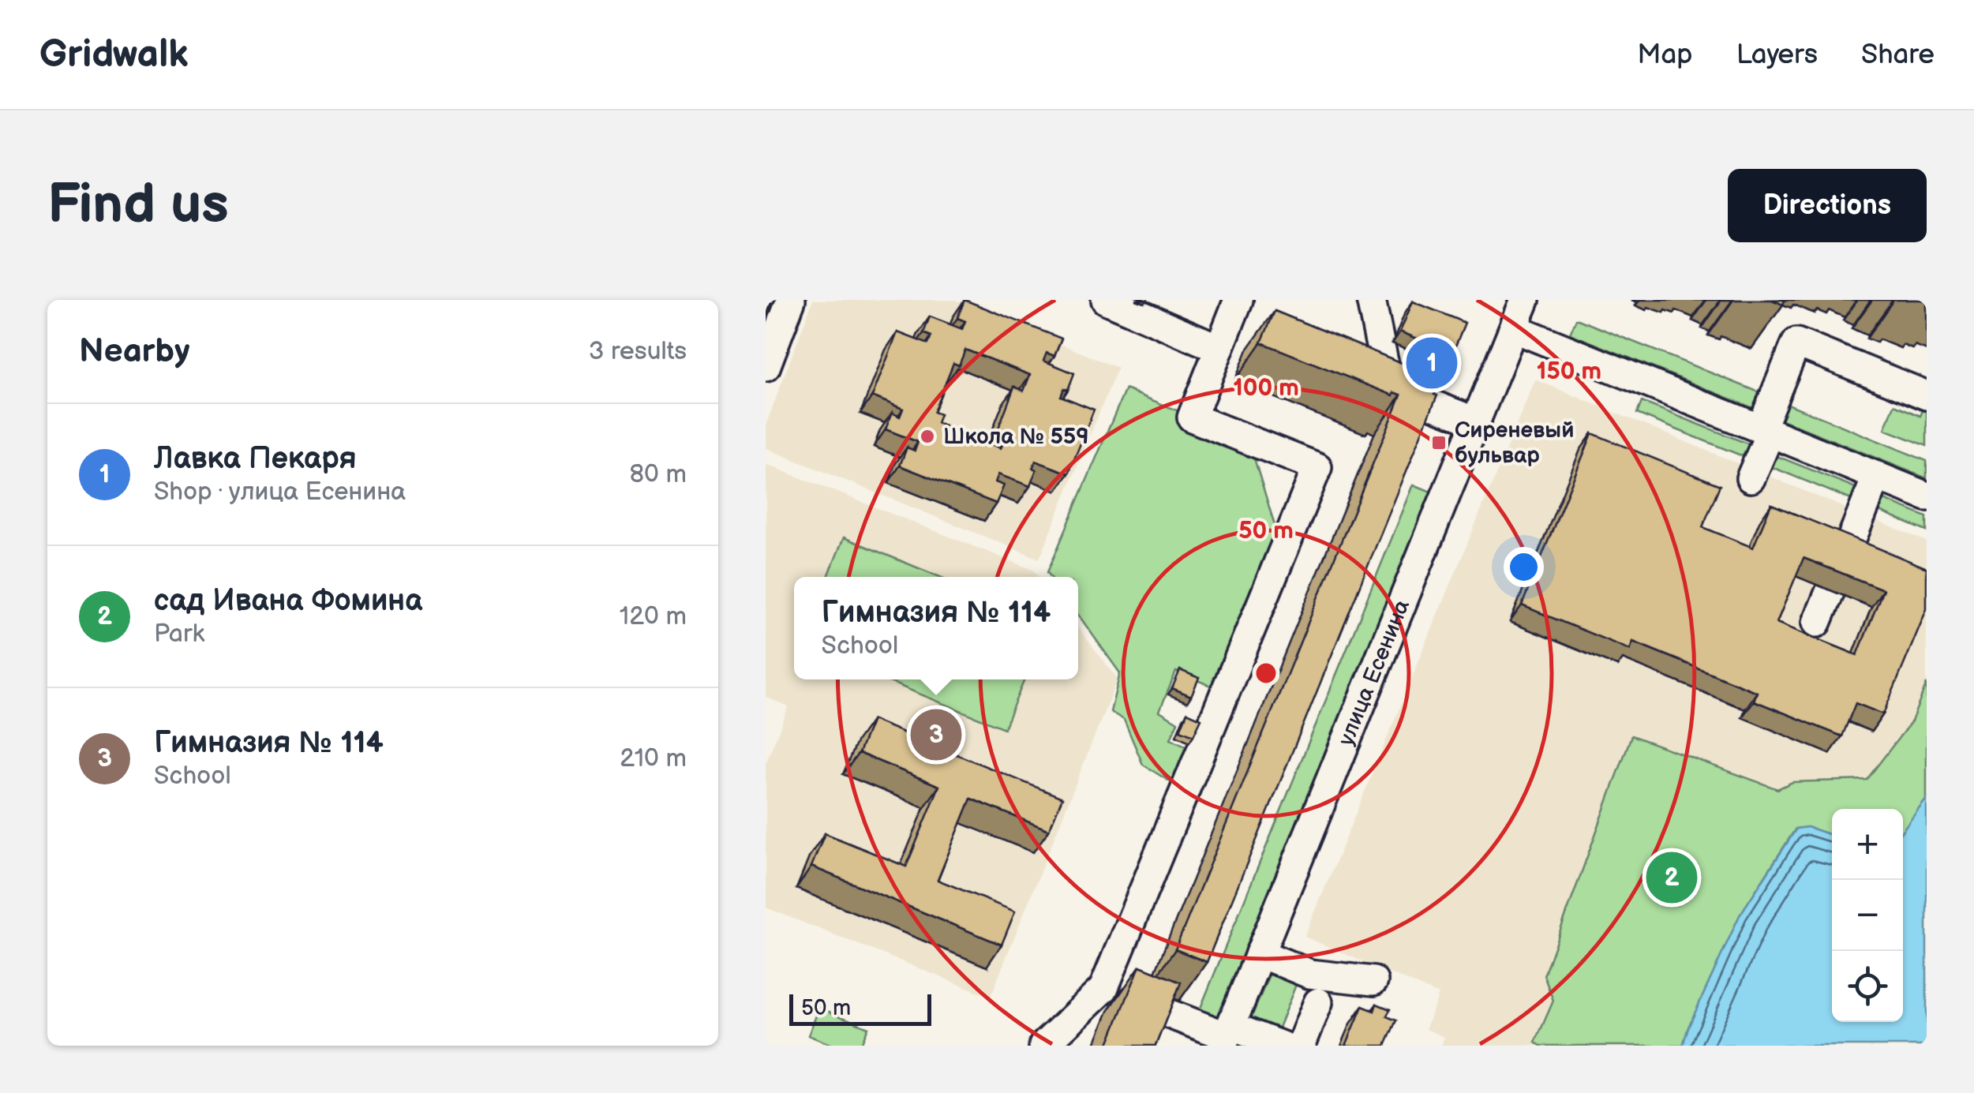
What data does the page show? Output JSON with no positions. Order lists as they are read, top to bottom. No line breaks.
{"streets":{"street":["улица Есенина"]},"places":{"other":["Школа № 559"],"transit":["Сиреневый бульвар"]},"scale_bar":"50 m","page":{"header":"Gridwalk","nav":["Map","Layers","Share"],"buttons":"Directions","title":"Find us","heading":["Nearby","3 results"],"pins":["1","3","2"],"list":[{"mark":"1","name":"Лавка Пекаря","note":"Shop · улица Есенина","value":"80 m"},{"mark":"2","name":"сад Ивана Фомина","note":"Park","value":"120 m"},{"mark":"3","name":"Гимназия № 114","note":"School","value":"210 m"}],"popup":["Гимназия № 114","School"],"map_buttons":["+","−"],"scale":"50 m"},"rings":["150 m","100 m","50 m"]}
